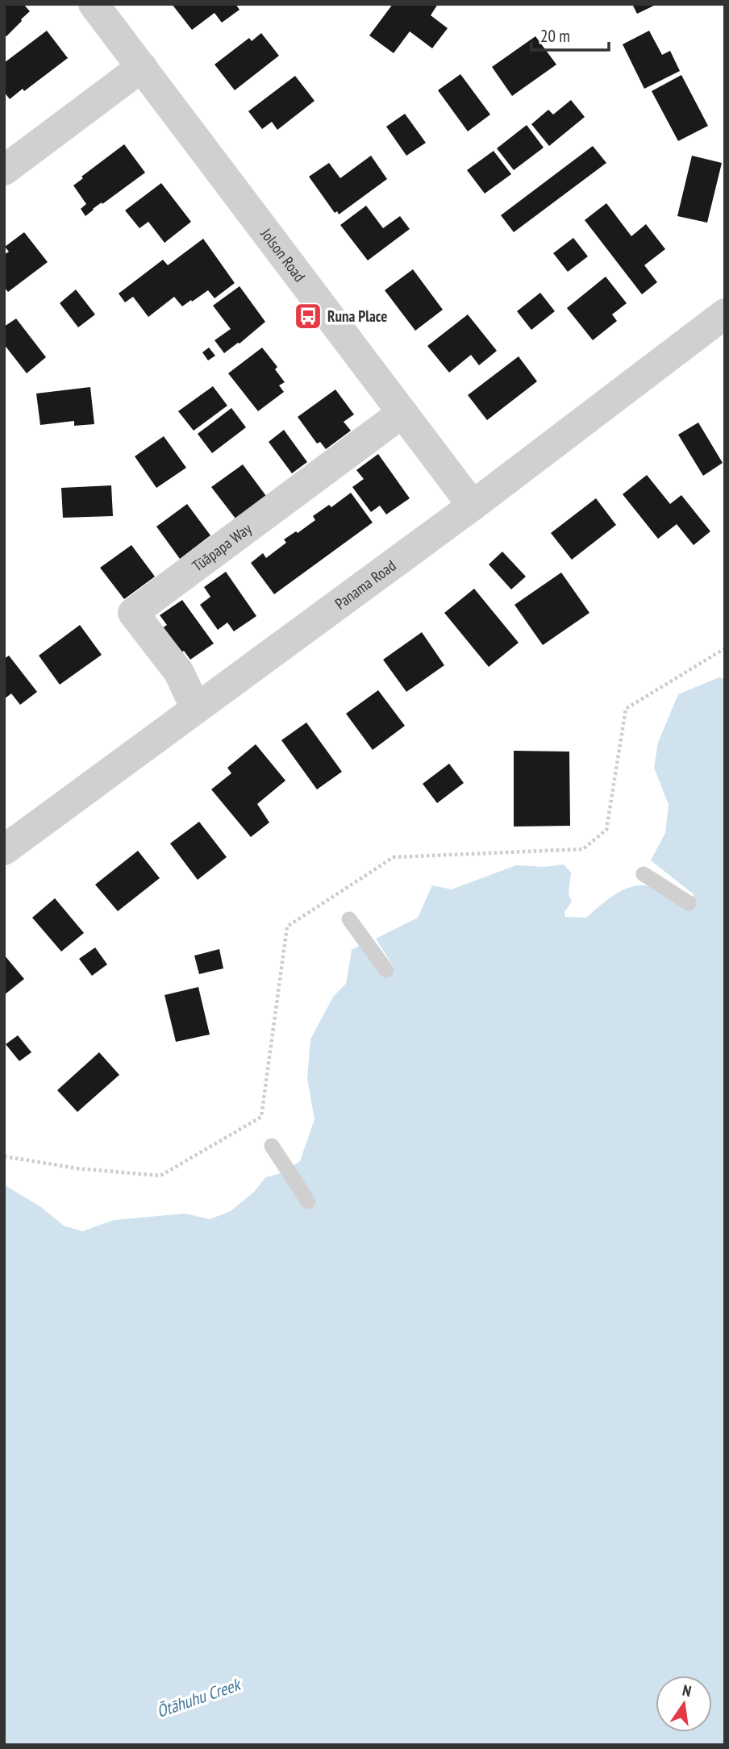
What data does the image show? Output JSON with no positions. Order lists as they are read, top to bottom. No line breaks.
{"streets":{"street":["Jolson Road","Tūāpapa Way","Panama Road"]},"crossings":[["Jolson Road","Tūāpapa Way"],["Jolson Road","Panama Road"],["Tūāpapa Way","Panama Road"]],"water":["Ōtāhuhu Creek"],"places":{"bus stop":["Runa Place"]},"scale_bar":"20 m","north":"top"}
